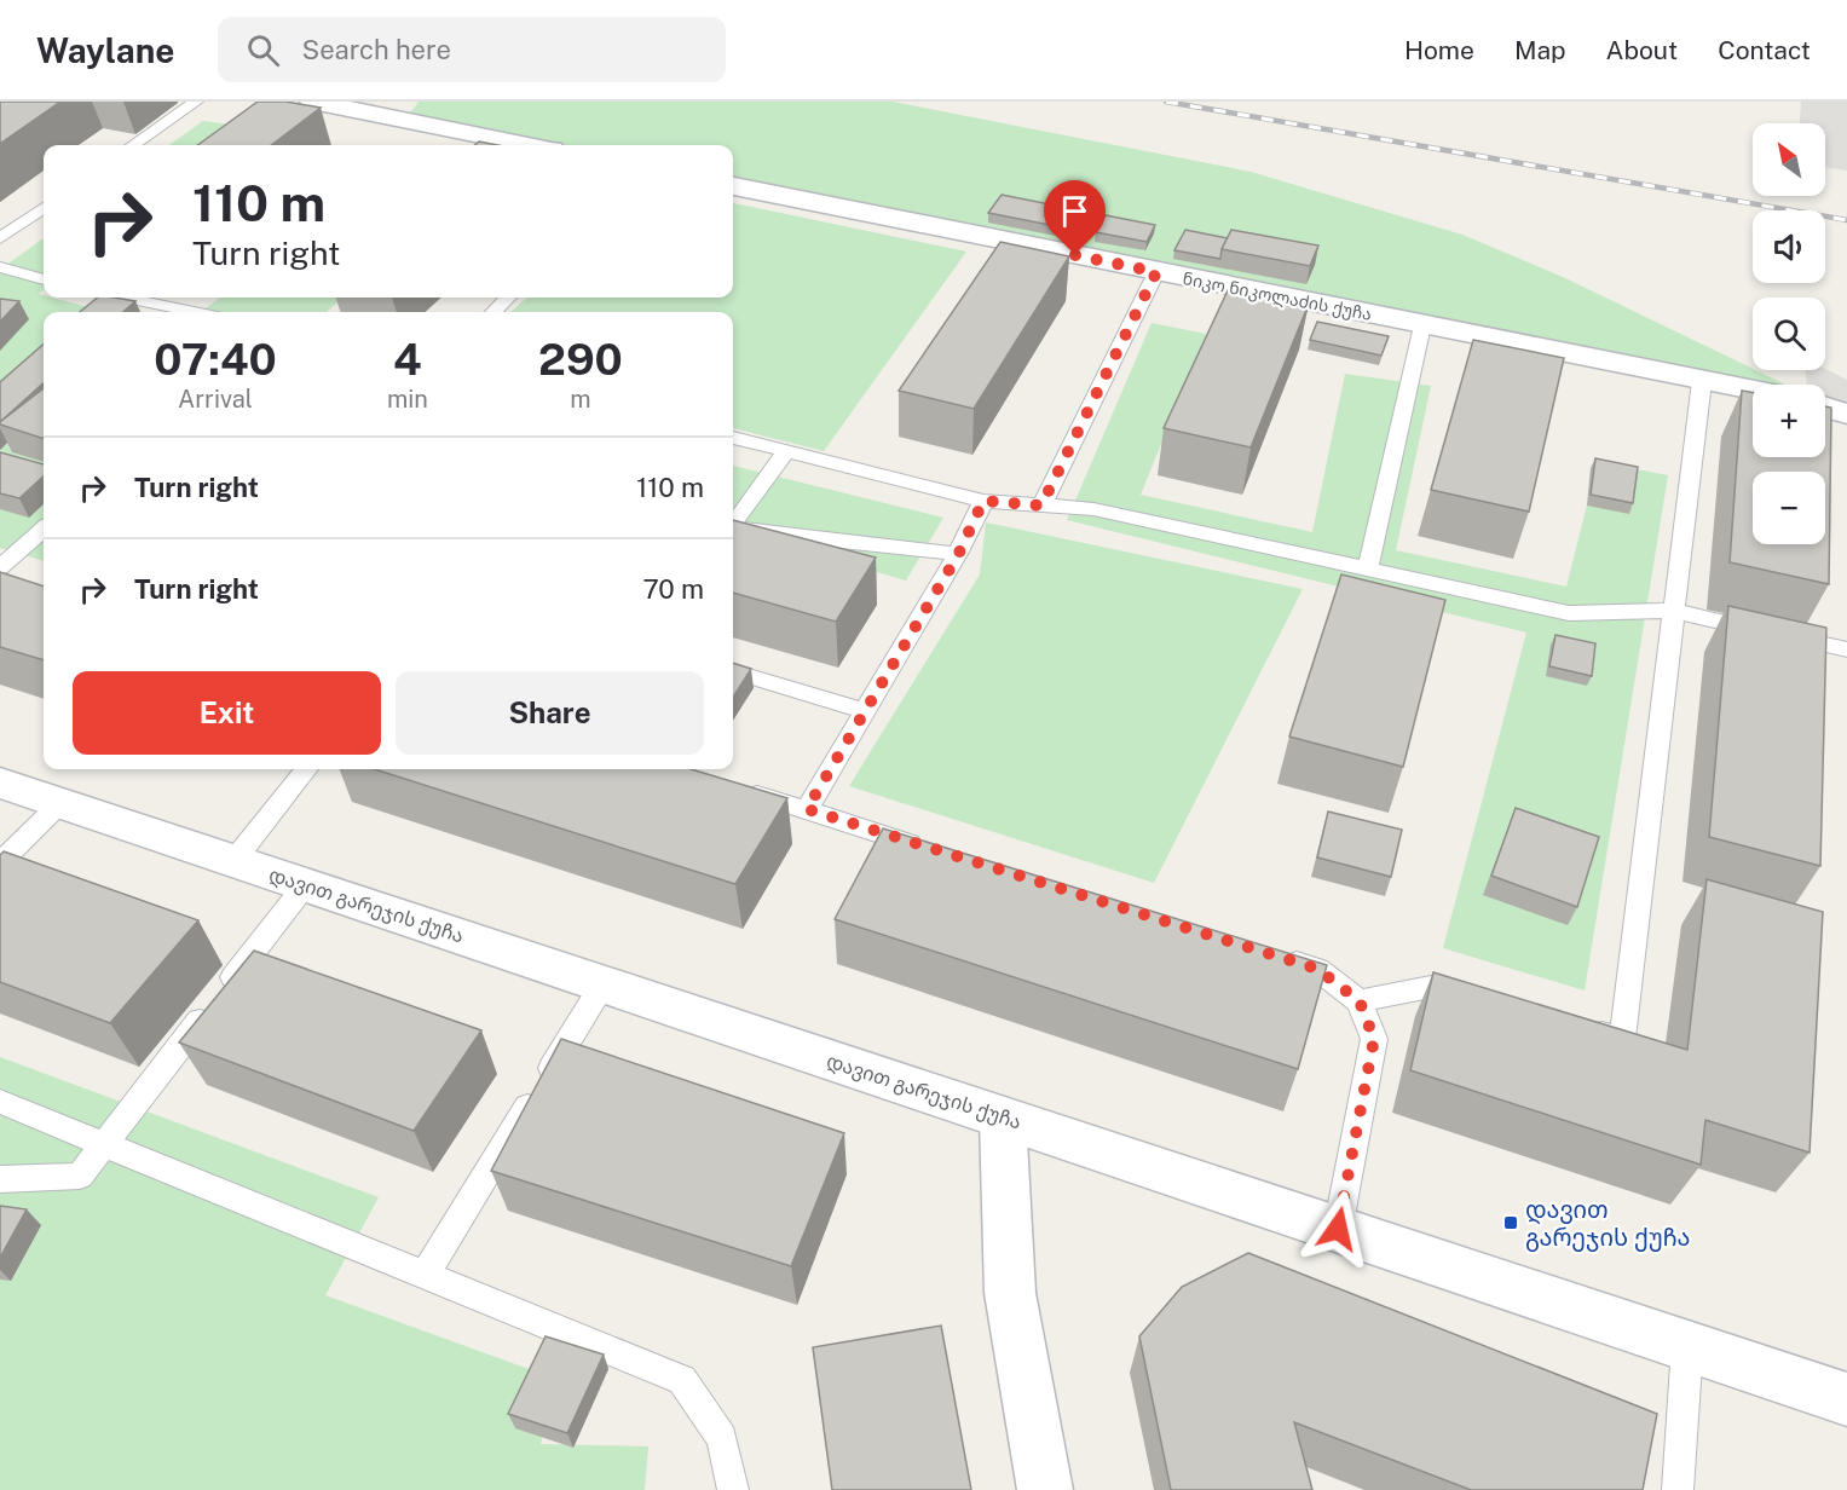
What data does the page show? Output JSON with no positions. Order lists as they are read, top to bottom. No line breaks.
{"streets":{"street":["ნიკო ნიკოლაძის ქუჩა","დავით გარეჯის ქუჩა"]},"places":{"transit":["დავით გარეჯის ქუჩა"]},"north":"top left","page":{"header":"Waylane","search":"Search here","nav":["Home","Map","About","Contact"],"map_buttons":["+","−"],"turn":["110 m","Turn right"],"eta":["07:40","Arrival","4","min","290","m"],"list":[{"name":"Turn right","value":"110 m"},{"name":"Turn right","value":"70 m"}],"buttons":["Exit","Share"]}}
